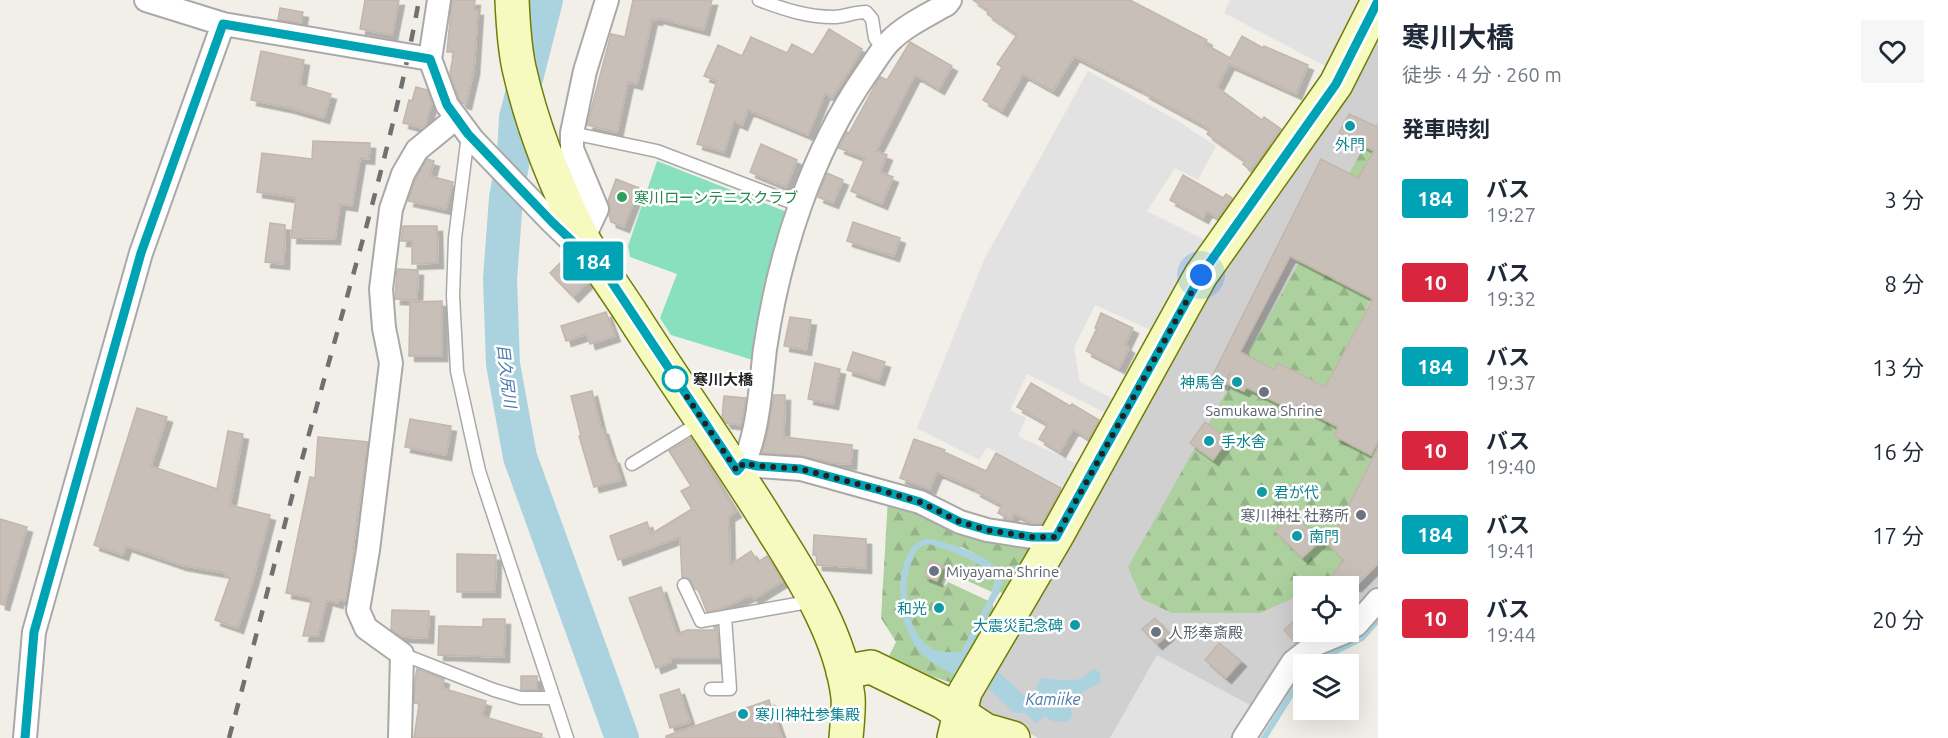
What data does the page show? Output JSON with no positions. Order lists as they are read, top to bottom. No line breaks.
{"water":["目久尻川","Kamiike"],"places":["外門","寒川ローンテニスクラブ","寒川大橋","神馬舎","Samukawa Shrine","手水舎","君が代","寒川神社 社務所","南門","Miyayama Shrine","和光","大震災記念碑","人形奉斎殿","寒川神社参集殿"],"lines":["bus line 184"],"page":{"on_map":"184","heading":[["寒川大橋","徒歩 · 4 分 · 260 m"],"発車時刻"],"list":[{"mark":"184","name":"バス","note":"19:27","value":"3 分"},{"mark":"10","name":"バス","note":"19:32","value":"8 分"},{"mark":"184","name":"バス","note":"19:37","value":"13 分"},{"mark":"10","name":"バス","note":"19:40","value":"16 分"},{"mark":"184","name":"バス","note":"19:41","value":"17 分"},{"mark":"10","name":"バス","note":"19:44","value":"20 分"}]}}
